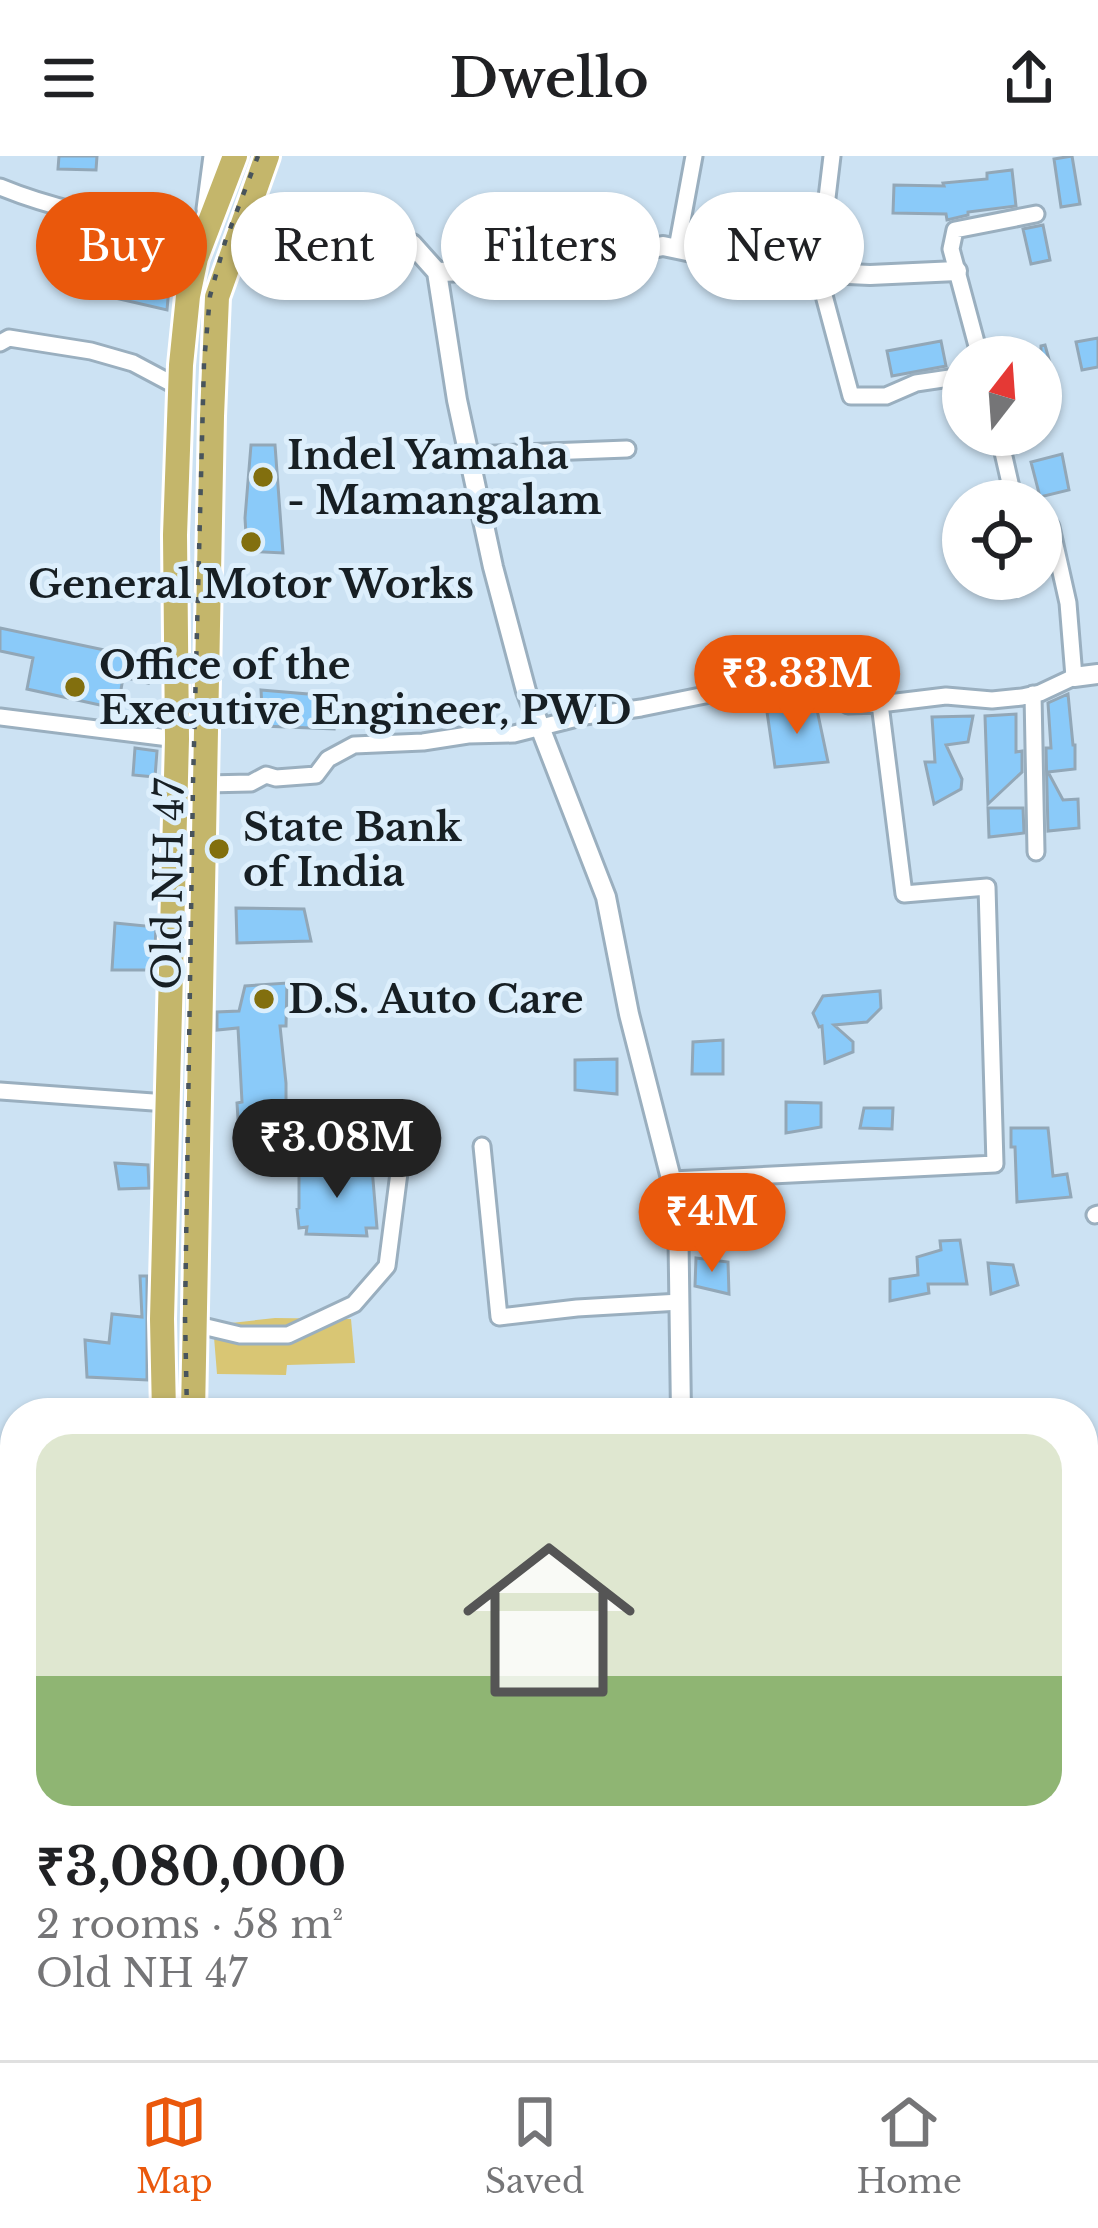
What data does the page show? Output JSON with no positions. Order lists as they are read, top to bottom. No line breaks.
{"streets":{"main road":["Old NH 47"]},"places":["Indel Yamaha - Mamangalam","General Motor Works","Office of the Executive Engineer, PWD","State Bank of India","D.S. Auto Care"],"north":"top","page":{"header":"Dwello","chip":["Buy","Rent","Filters","New"],"price":["₹3.33M","₹3.08M","₹4M"],"list":[{"name":"₹3,080,000","note":"2 rooms · 58 m² · Old NH 47"}],"tabs":["Map","Saved","Home"]}}
